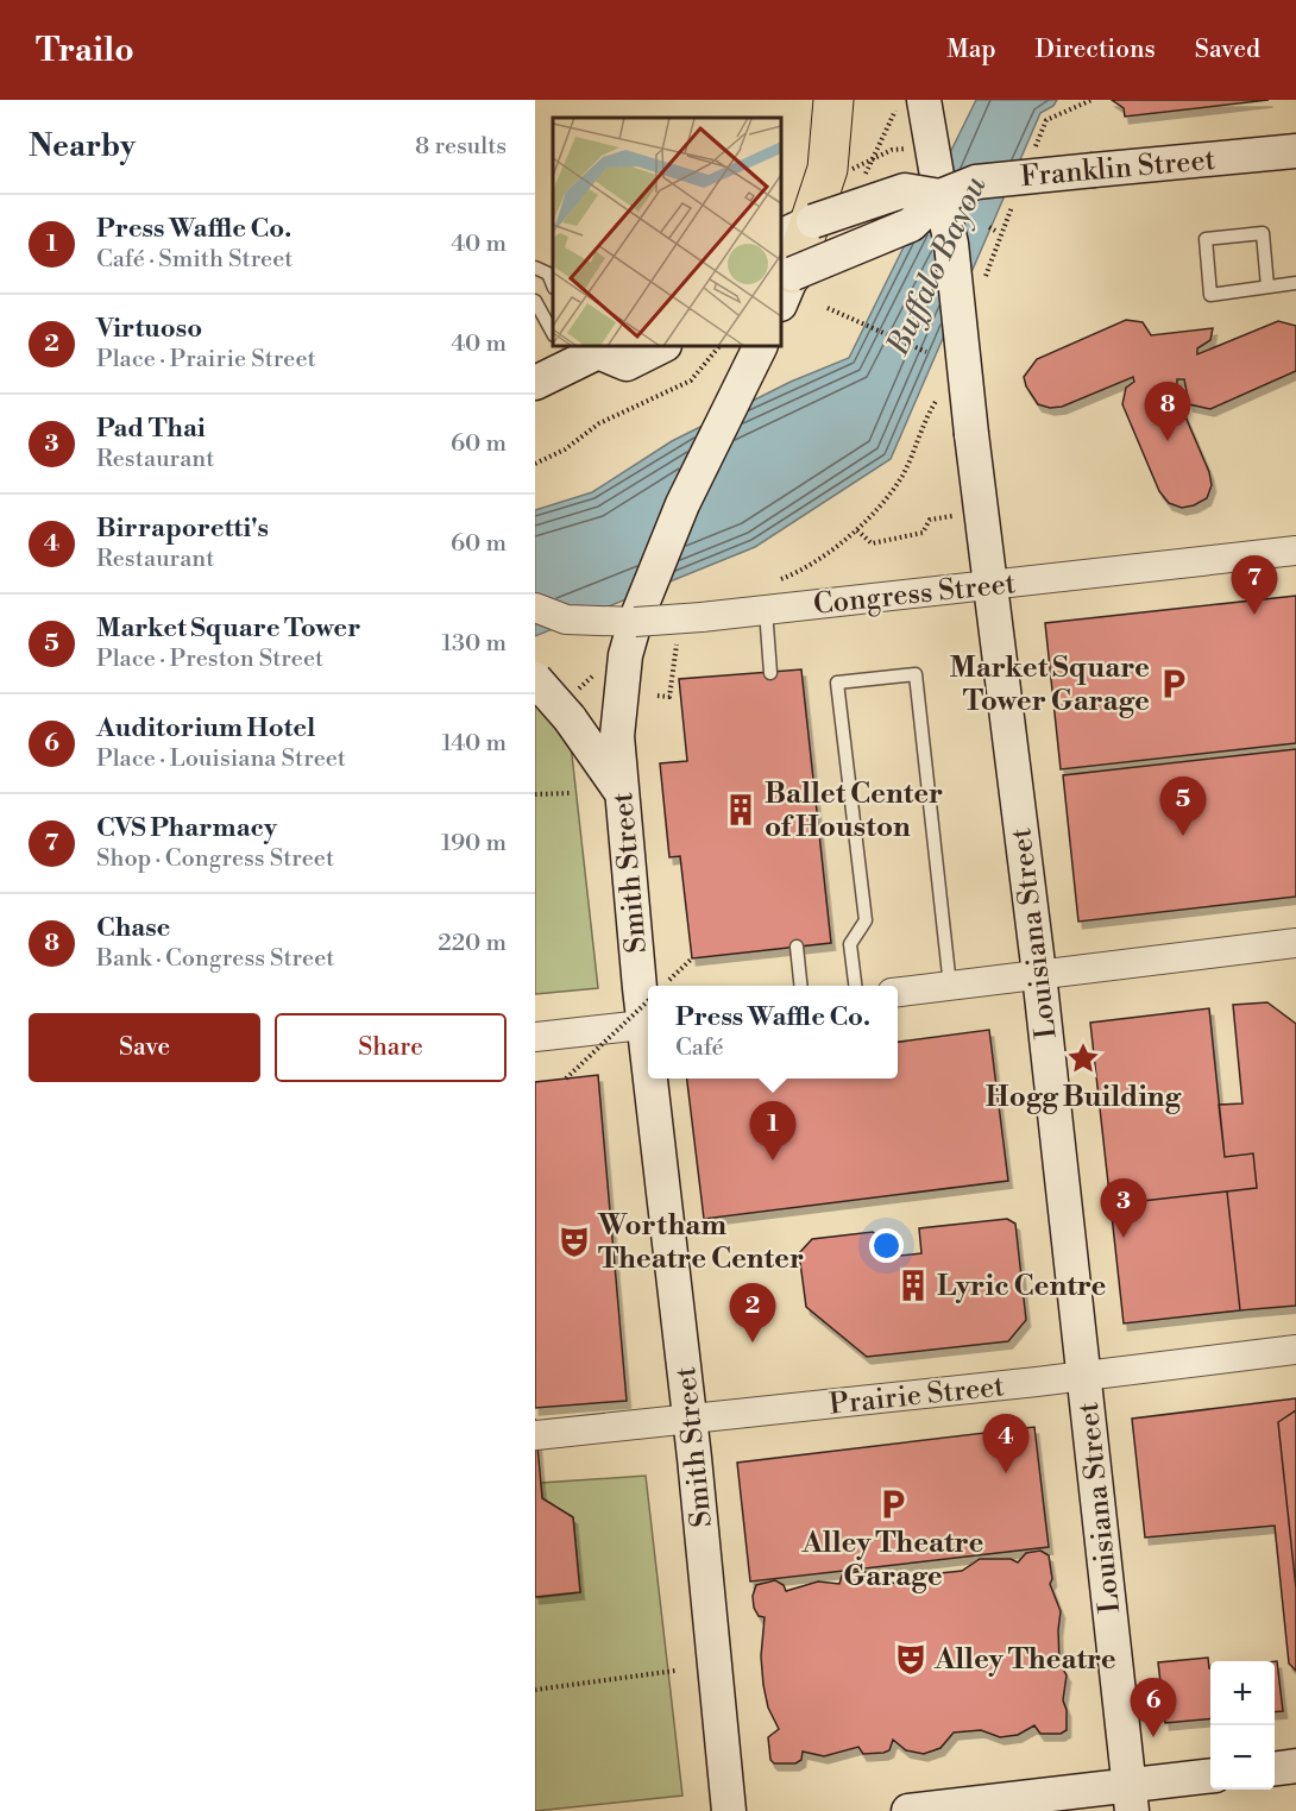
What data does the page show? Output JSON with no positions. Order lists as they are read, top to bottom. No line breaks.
{"streets":{"main road":["Franklin Street","Smith Street","Louisiana Street"],"street":["Congress Street","Prairie Street"]},"crossings":[["Franklin Street","Louisiana Street"],["Congress Street","Smith Street"],["Congress Street","Louisiana Street"],["Smith Street","Prairie Street"],["Louisiana Street","Prairie Street"]],"water":["Buffalo Bayou"],"places":{"parking":["Market Square Tower Garage","Alley Theatre Garage"],"building":["Ballet Center of Houston","Lyric Centre"],"place":["Hogg Building"],"theatre":["Wortham Theatre Center","Alley Theatre"]},"page":{"header":"Trailo","nav":["Map","Directions","Saved"],"heading":["Nearby","8 results"],"list":[{"mark":"1","name":"Press Waffle Co.","note":"Café · Smith Street","value":"40 m"},{"mark":"2","name":"Virtuoso","note":"Place · Prairie Street","value":"40 m"},{"mark":"3","name":"Pad Thai","note":"Restaurant","value":"60 m"},{"mark":"4","name":"Birraporetti's","note":"Restaurant","value":"60 m"},{"mark":"5","name":"Market Square Tower","note":"Place · Preston Street","value":"130 m"},{"mark":"6","name":"Auditorium Hotel","note":"Place · Louisiana Street","value":"140 m"},{"mark":"7","name":"CVS Pharmacy","note":"Shop · Congress Street","value":"190 m"},{"mark":"8","name":"Chase","note":"Bank · Congress Street","value":"220 m"}],"pins":["8","7","5","1","3","2","4","6"],"popup":["Press Waffle Co.","Café"],"buttons":["Save","Share"],"map_buttons":["+","−"]}}
